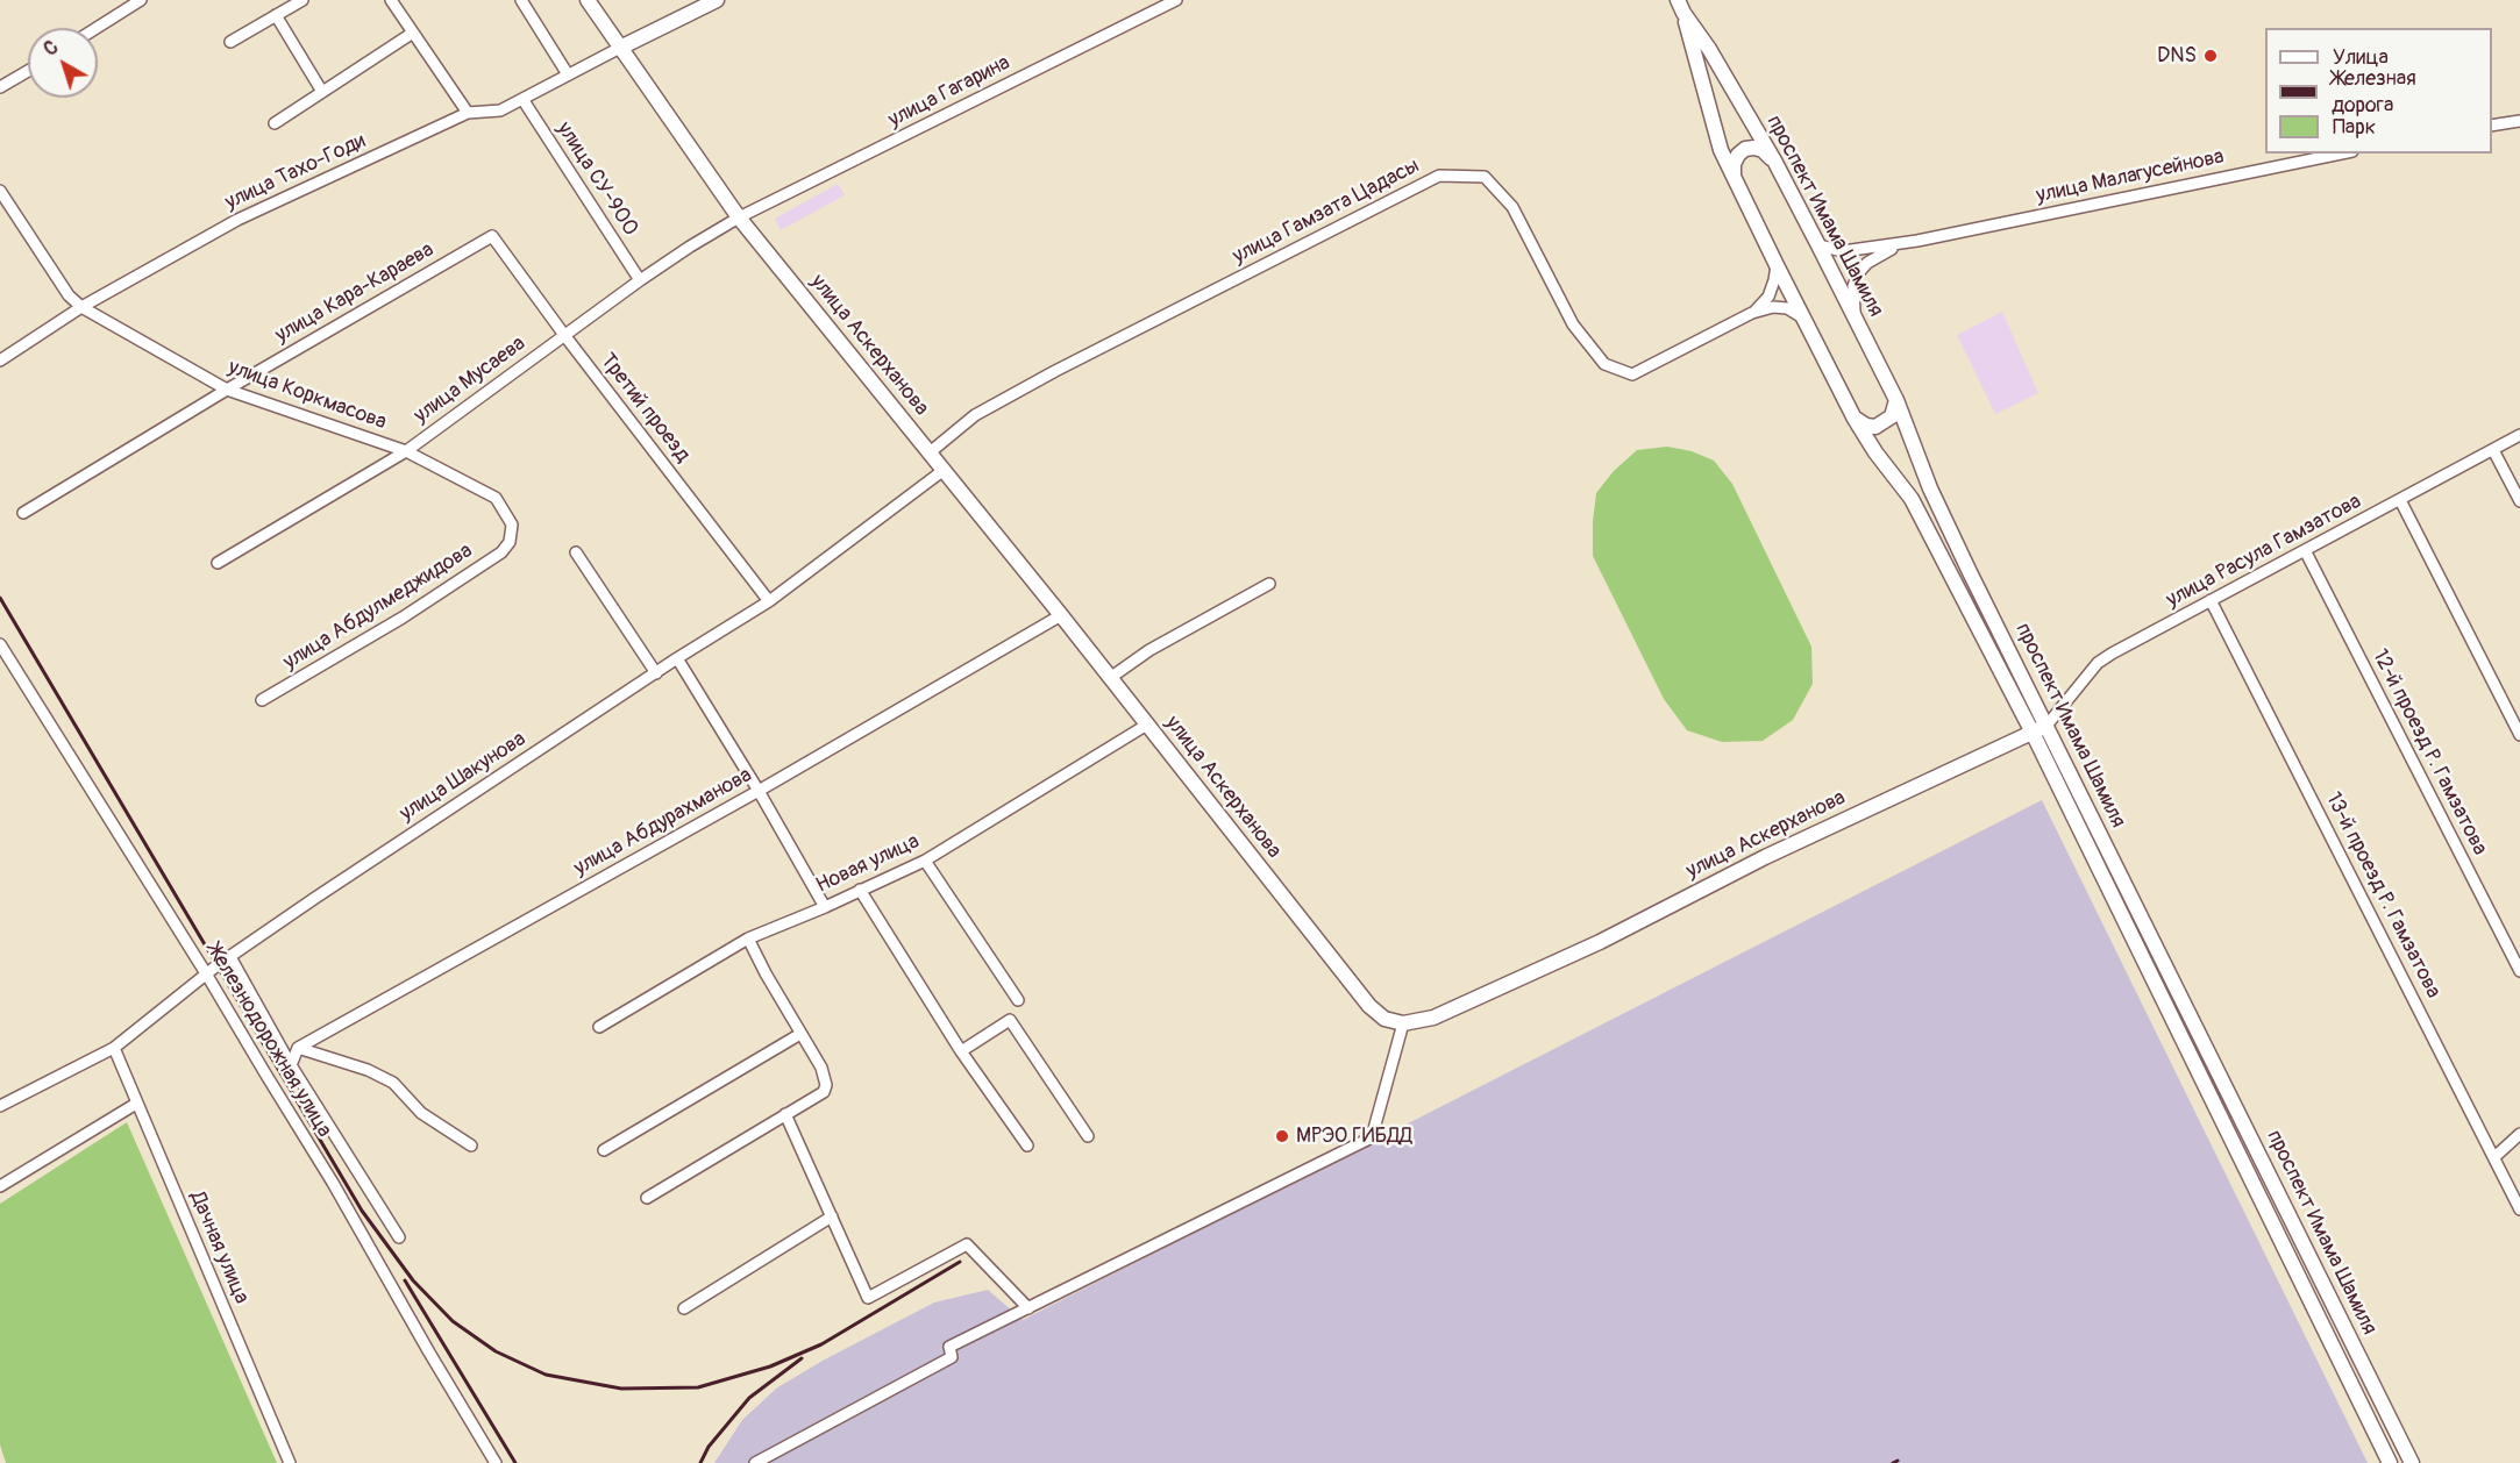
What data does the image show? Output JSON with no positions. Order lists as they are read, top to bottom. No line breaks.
{"streets":{"main road":["проспект Имама Шамиля","улица Аскерханова"],"street":["улица Гагарина","улица Тахо-Годи","улица Малагусейнова","улица СУ-900","улица Гамзата Цадасы","улица Кара-Караева","улица Мусаева","улица Коркмасова","Третий проезд","улица Расула Гамзатова","улица Абдулмеджидова","12-й проезд Р. Гамзатова","улица Шакунова","улица Абдурахманова","Новая улица","13-й проезд Р. Гамзатова","Железнодорожная улица","Дачная улица"]},"crossings":[["улица Гагарина","улица Аскерханова"],["улица Гагарина","улица Мусаева"],["улица Тахо-Годи","улица СУ-900"],["улица Тахо-Годи","улица Аскерханова"],["улица Тахо-Годи","улица Коркмасова"],["улица СУ-900","улица Мусаева"],["улица Гамзата Цадасы","улица Аскерханова"],["проспект Имама Шамиля","улица Аскерханова"],["проспект Имама Шамиля","улица Расула Гамзатова"],["улица Кара-Караева","улица Коркмасова"],["улица Кара-Караева","Третий проезд"],["улица Аскерханова","улица Мусаева"],["улица Аскерханова","улица Расула Гамзатова"],["улица Аскерханова","улица Шакунова"],["улица Аскерханова","улица Абдурахманова"],["улица Аскерханова","Новая улица"],["улица Мусаева","улица Коркмасова"],["улица Мусаева","Третий проезд"],["улица Коркмасова","улица Абдулмеджидова"],["Третий проезд","улица Шакунова"],["улица Расула Гамзатова","12-й проезд Р. Гамзатова"],["улица Расула Гамзатова","13-й проезд Р. Гамзатова"],["улица Шакунова","Железнодорожная улица"],["улица Шакунова","Дачная улица"]],"places":["DNS","МРЭО ГИБДД"],"legend":["Улица","Железная дорога","Парк"],"north":"top left"}
